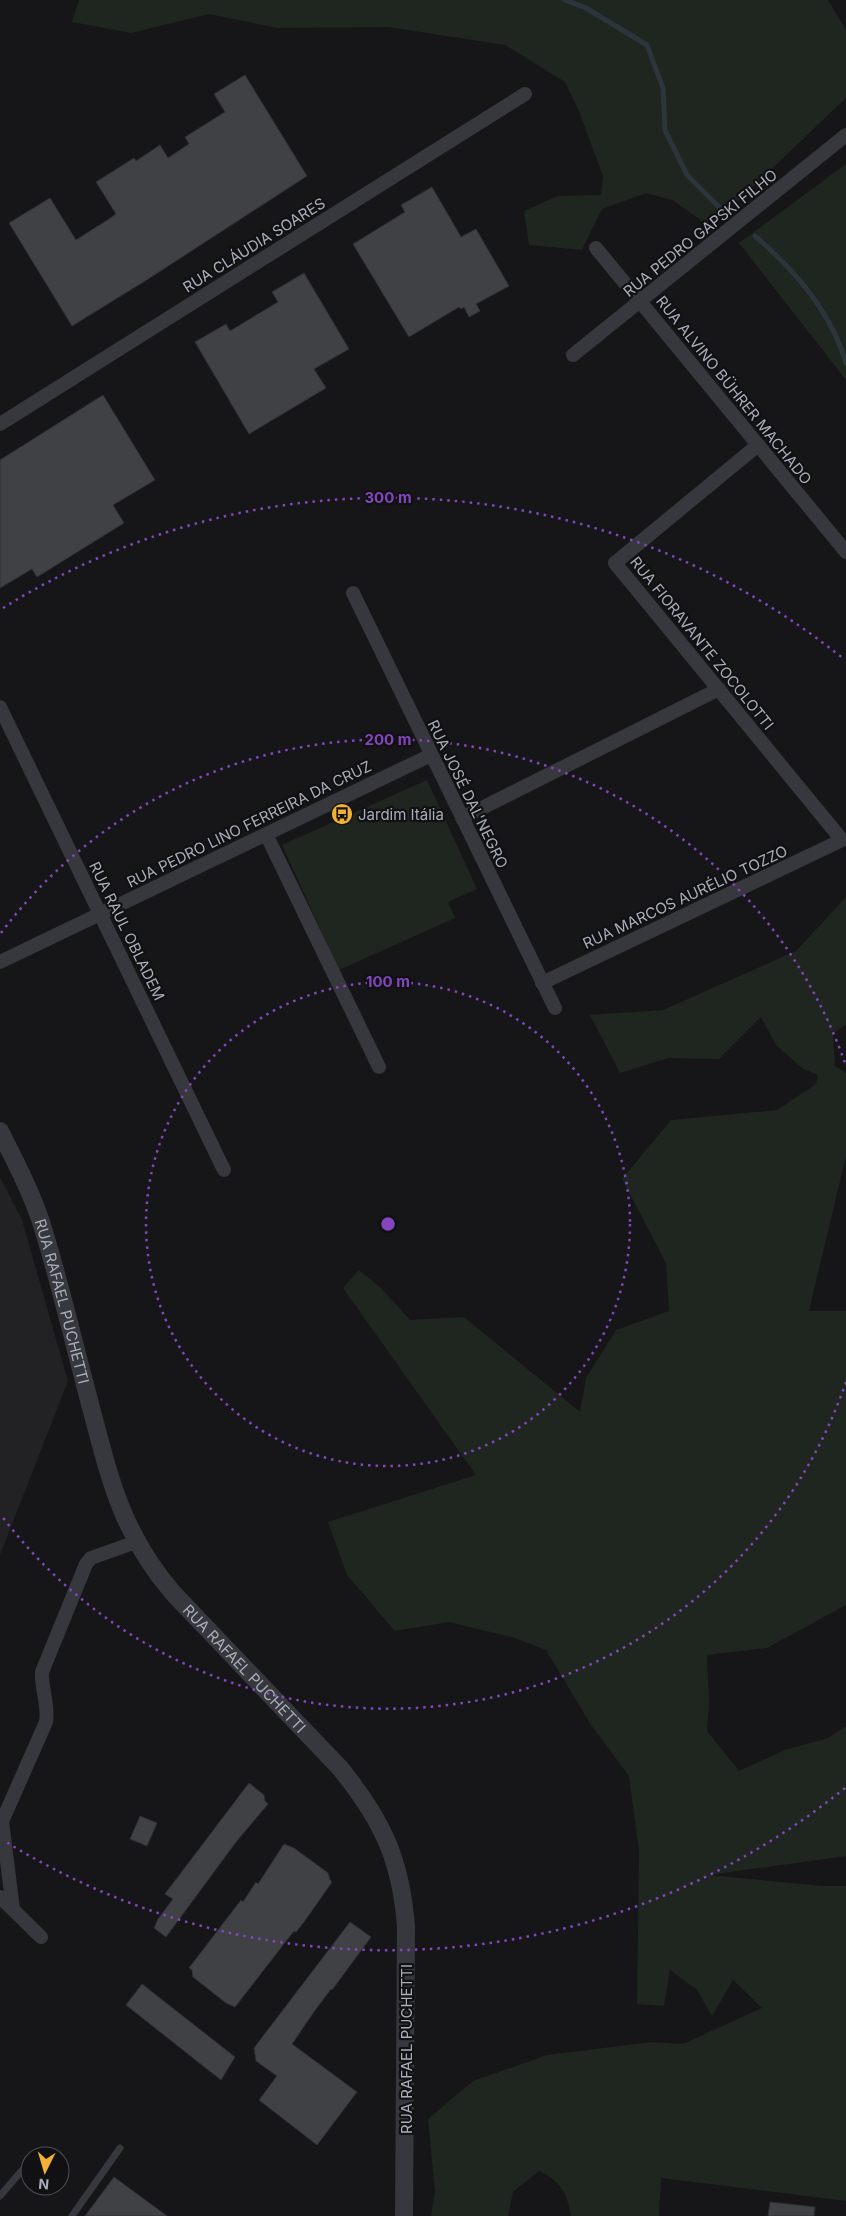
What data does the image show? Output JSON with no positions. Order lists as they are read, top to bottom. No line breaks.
{"streets":{"street":["RUA PEDRO GAPSKI FILHO","RUA CLÁUDIA SOARES","RUA ALVINO BÜHRER MACHADO","RUA FIORAVANTE ZOCOLOTTI","RUA JOSÉ DAL'NEGRO","RUA PEDRO LINO FERREIRA DA CRUZ","RUA MARCOS AURÉLIO TOZZO","RUA RAUL OBLADEM","RUA RAFAEL PUCHETTI"]},"crossings":[["RUA PEDRO GAPSKI FILHO","RUA ALVINO BÜHRER MACHADO"],["RUA ALVINO BÜHRER MACHADO","RUA FIORAVANTE ZOCOLOTTI"],["RUA FIORAVANTE ZOCOLOTTI","RUA MARCOS AURÉLIO TOZZO"],["RUA JOSÉ DAL'NEGRO","RUA PEDRO LINO FERREIRA DA CRUZ"],["RUA JOSÉ DAL'NEGRO","RUA MARCOS AURÉLIO TOZZO"],["RUA PEDRO LINO FERREIRA DA CRUZ","RUA RAUL OBLADEM"]],"places":{"bus stop":["Jardim Itália"]},"north":"bottom","rings":["300 m","200 m","100 m"]}
